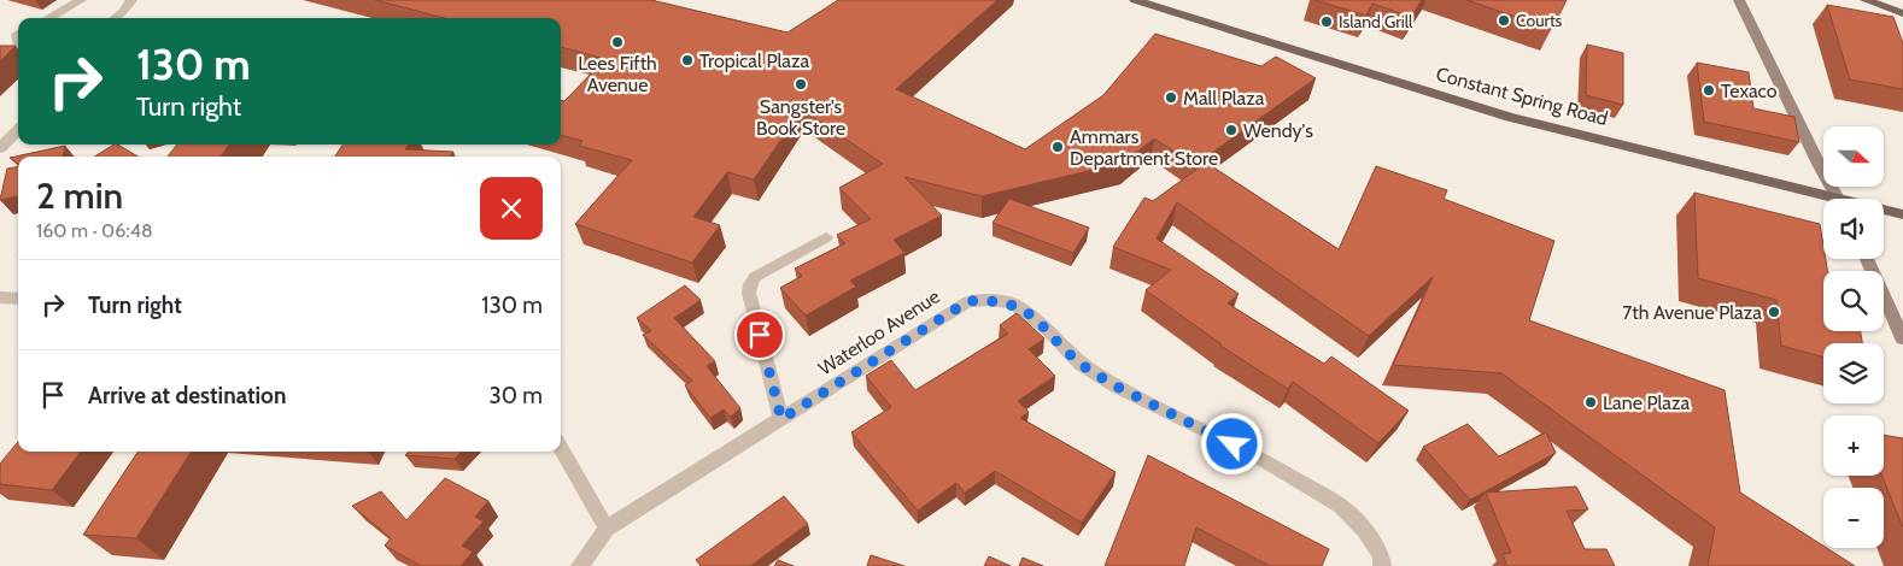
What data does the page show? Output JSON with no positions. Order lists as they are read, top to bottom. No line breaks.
{"streets":{"main road":["Constant Spring Road"],"street":["Waterloo Avenue"]},"places":["Courts","Island Grill","Lees Fifth Avenue","Tropical Plaza","Sangster's Book Store","Texaco","Mall Plaza","Wendy's","Ammars Department Store","7th Avenue Plaza","Lane Plaza"],"north":"right","page":{"turn":["130 m","Turn right"],"map_buttons":["+","−"],"heading":["2 min","160 m · 06:48"],"list":[{"name":"Turn right","value":"130 m"},{"name":"Arrive at destination","value":"30 m"}]}}
